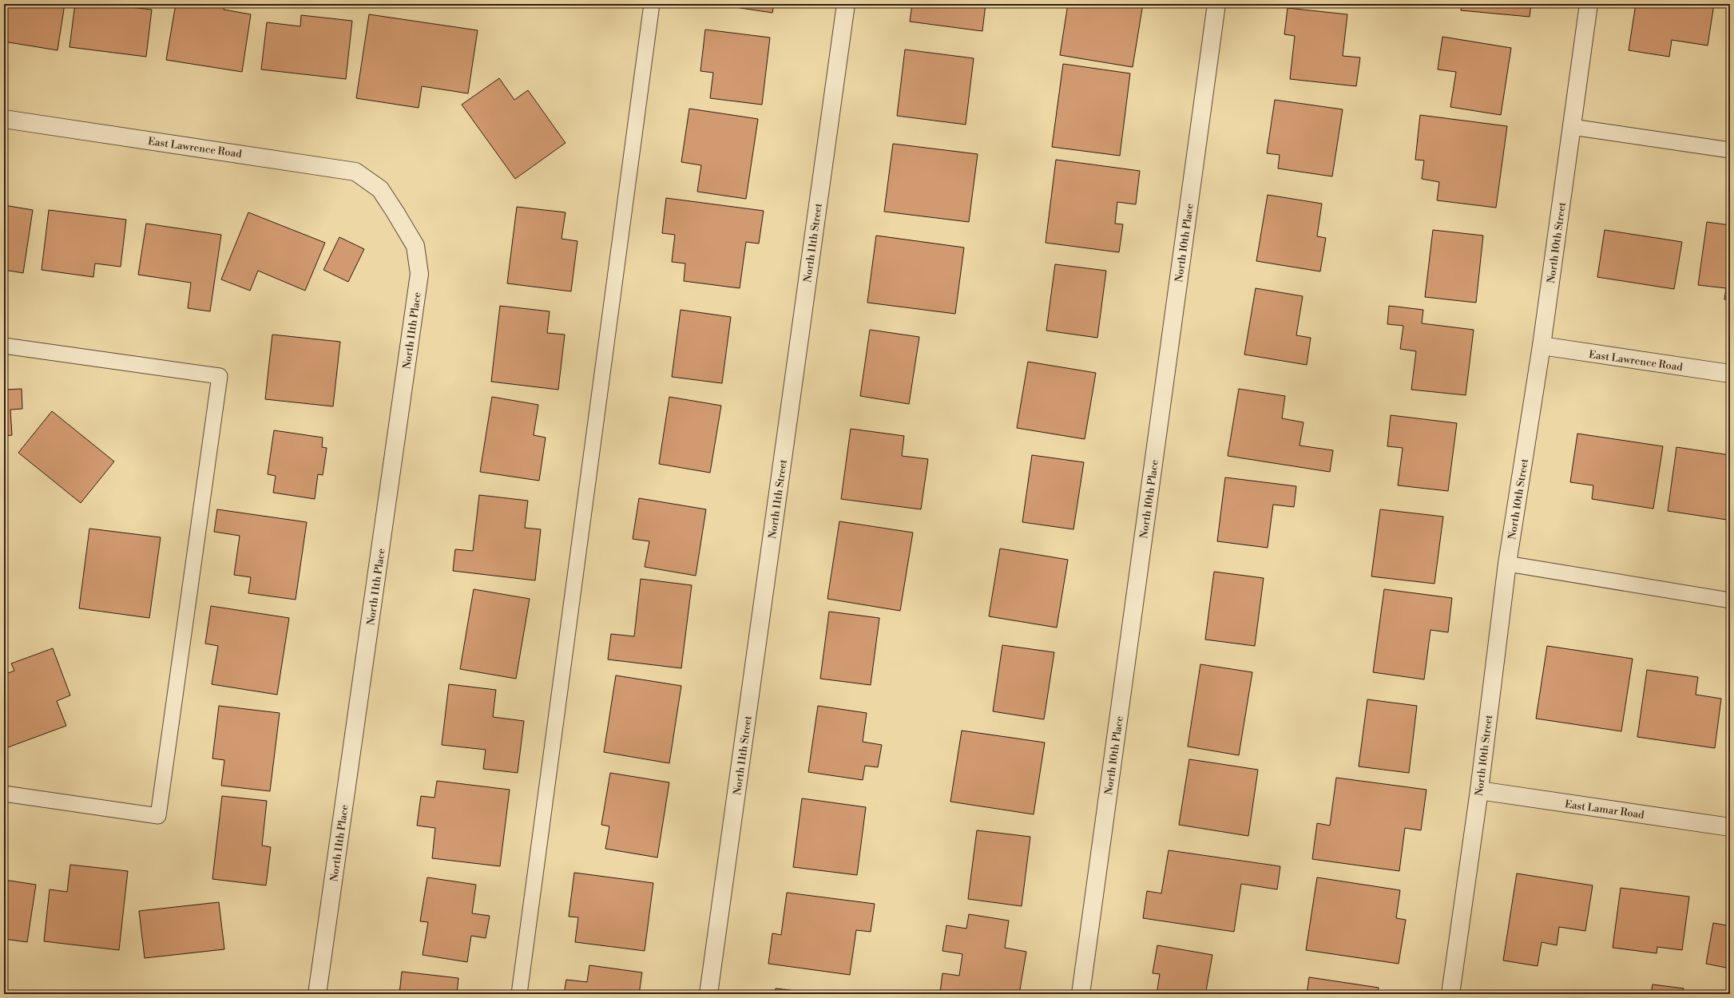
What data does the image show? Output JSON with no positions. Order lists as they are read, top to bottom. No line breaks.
{"streets":{"street":["East Lawrence Road","North 11th Street","North 10th Place","North 10th Street","North 11th Place","East Lamar Road"]},"crossings":[["East Lawrence Road","North 10th Street"],["East Lawrence Road","North 11th Place"],["North 10th Street","East Lamar Road"]]}
